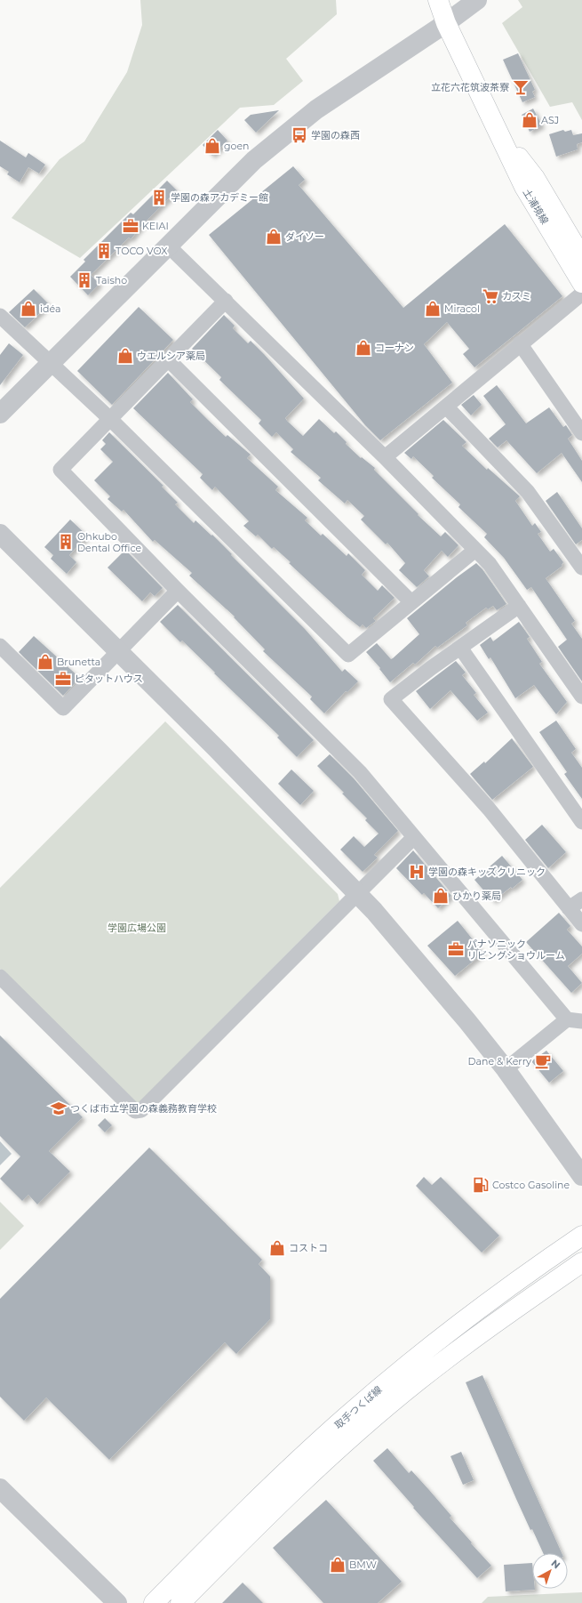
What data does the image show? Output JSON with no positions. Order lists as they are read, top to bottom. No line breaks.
{"streets":{"main road":["土浦境線","取手つくば線"]},"parks":["学園広場公園"],"places":{"bar":["立花六花筑波茶寮"],"shop":["ASJ","goen","ダイソー","idéa","Miracol","コーナン","ウエルシア薬局","Brunetta","ひかり薬局","コストコ","BMW"],"bus stop":["学園の森西"],"building":["学園の森アカデミー館","TOCO VOX","Taisho","Ohkubo Dental Office"],"office":["KEIAI","ピタットハウス","パナソニック リビングショウルーム"],"supermarket":["カスミ"],"hospital":["学園の森キッズクリニック"],"cafe":["Dane & Kerry"],"school or university":["つくば市立学園の森義務教育学校"],"fuel station":["Costco Gasoline"]},"north":"top right"}
